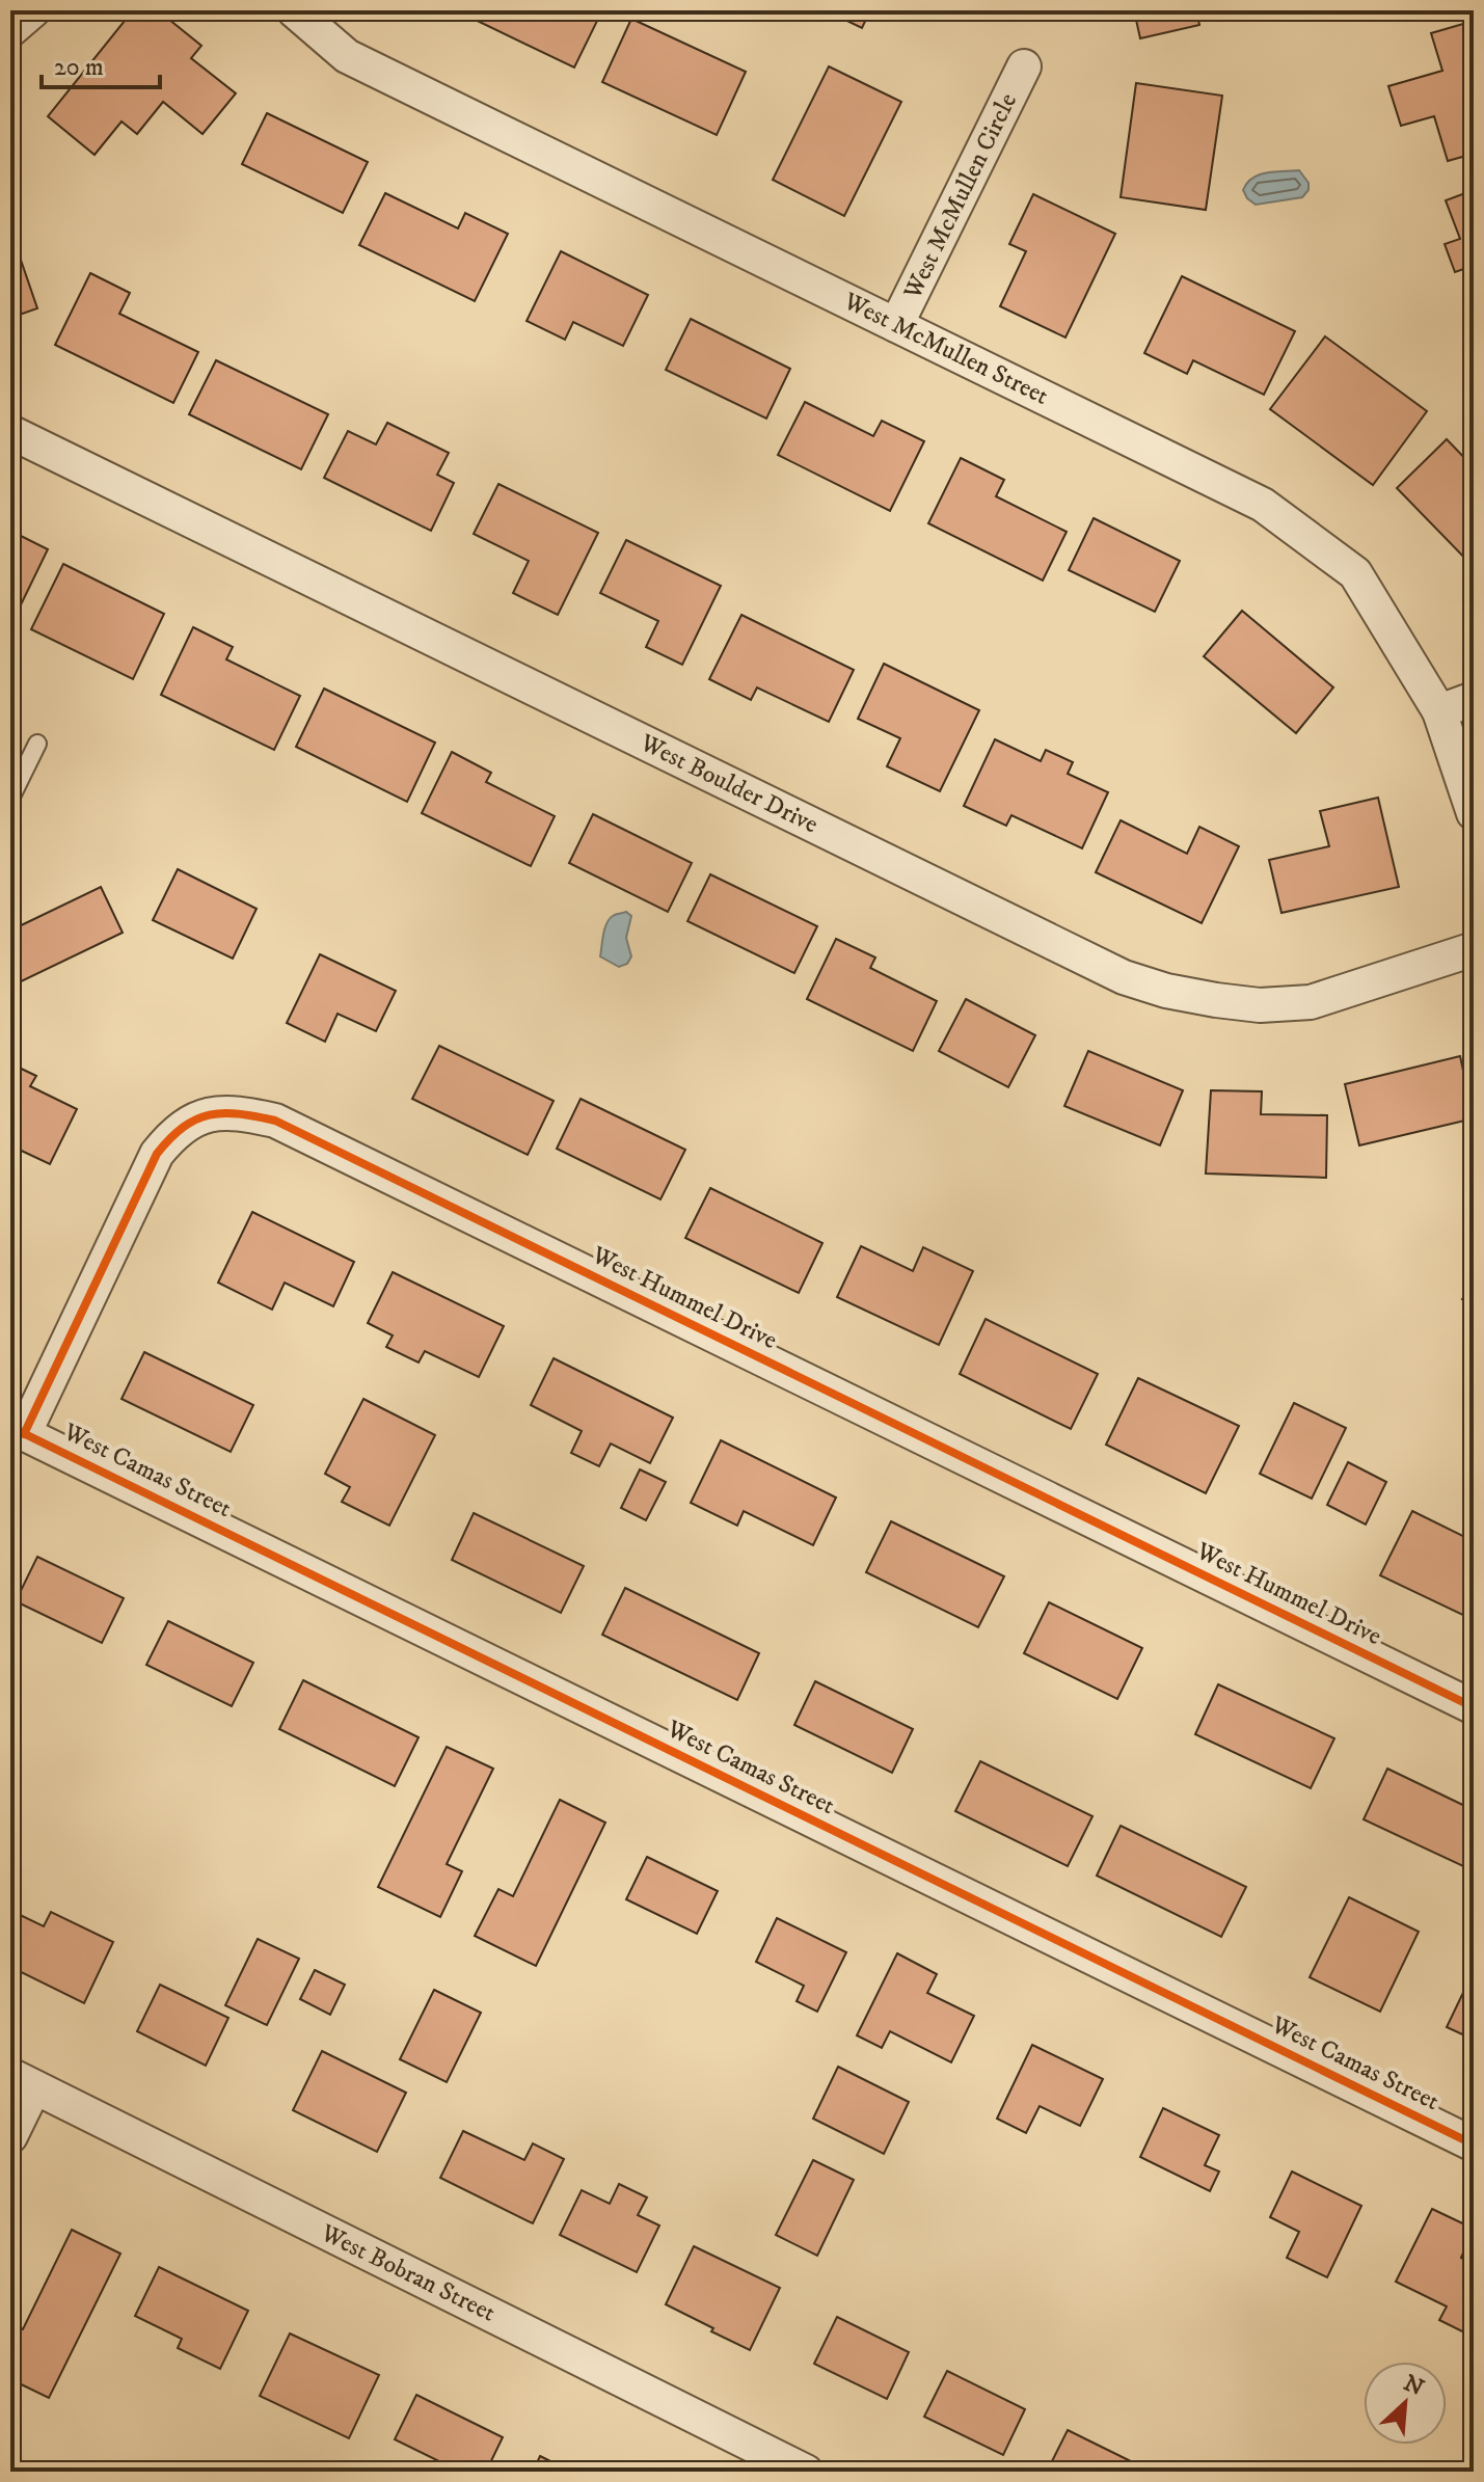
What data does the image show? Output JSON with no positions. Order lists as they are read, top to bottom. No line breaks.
{"streets":{"street":["West McMullen Circle","West McMullen Street","West Boulder Drive","West Hummel Drive","West Camas Street","West Bobran Street"]},"crossings":[["West McMullen Circle","West McMullen Street"],["West Hummel Drive","West Camas Street"]],"scale_bar":"20 m","north":"top right"}
